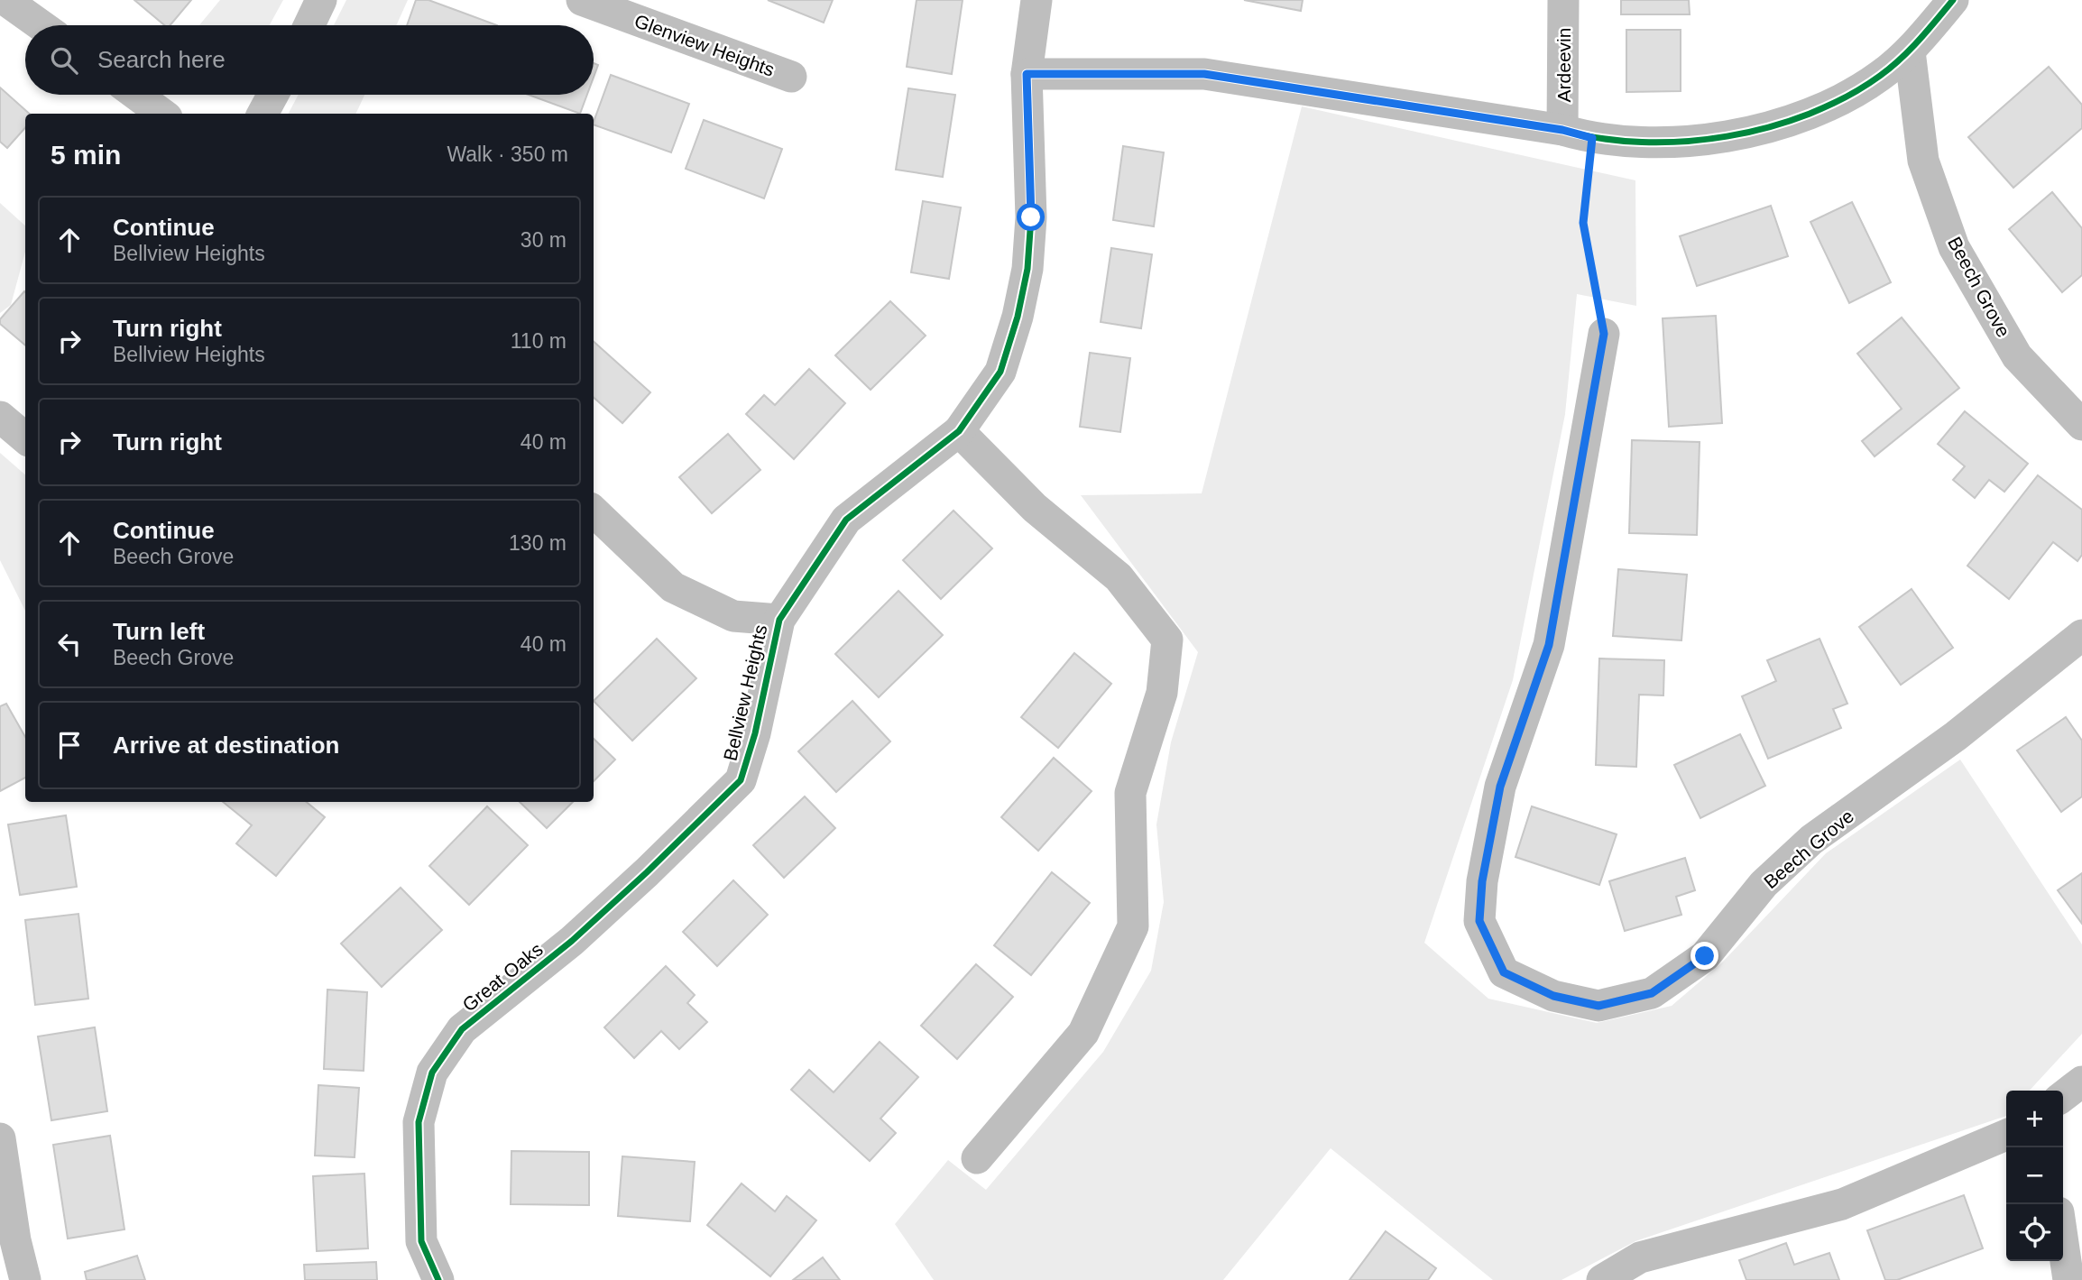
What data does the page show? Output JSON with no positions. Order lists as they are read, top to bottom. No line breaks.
{"streets":{"street":["Glenview Heights","Ardeevin","Beech Grove","Bellview Heights","Great Oaks"]},"crossings":[["Bellview Heights","Great Oaks"]],"page":{"search":"Search here","heading":["5 min","Walk · 350 m"],"list":[["Continue","Bellview Heights","30 m"],["Turn right","Bellview Heights","110 m"],["Turn right","40 m"],["Continue","Beech Grove","130 m"],["Turn left","Beech Grove","40 m"],"Arrive at destination"],"map_buttons":["+","−"]}}
